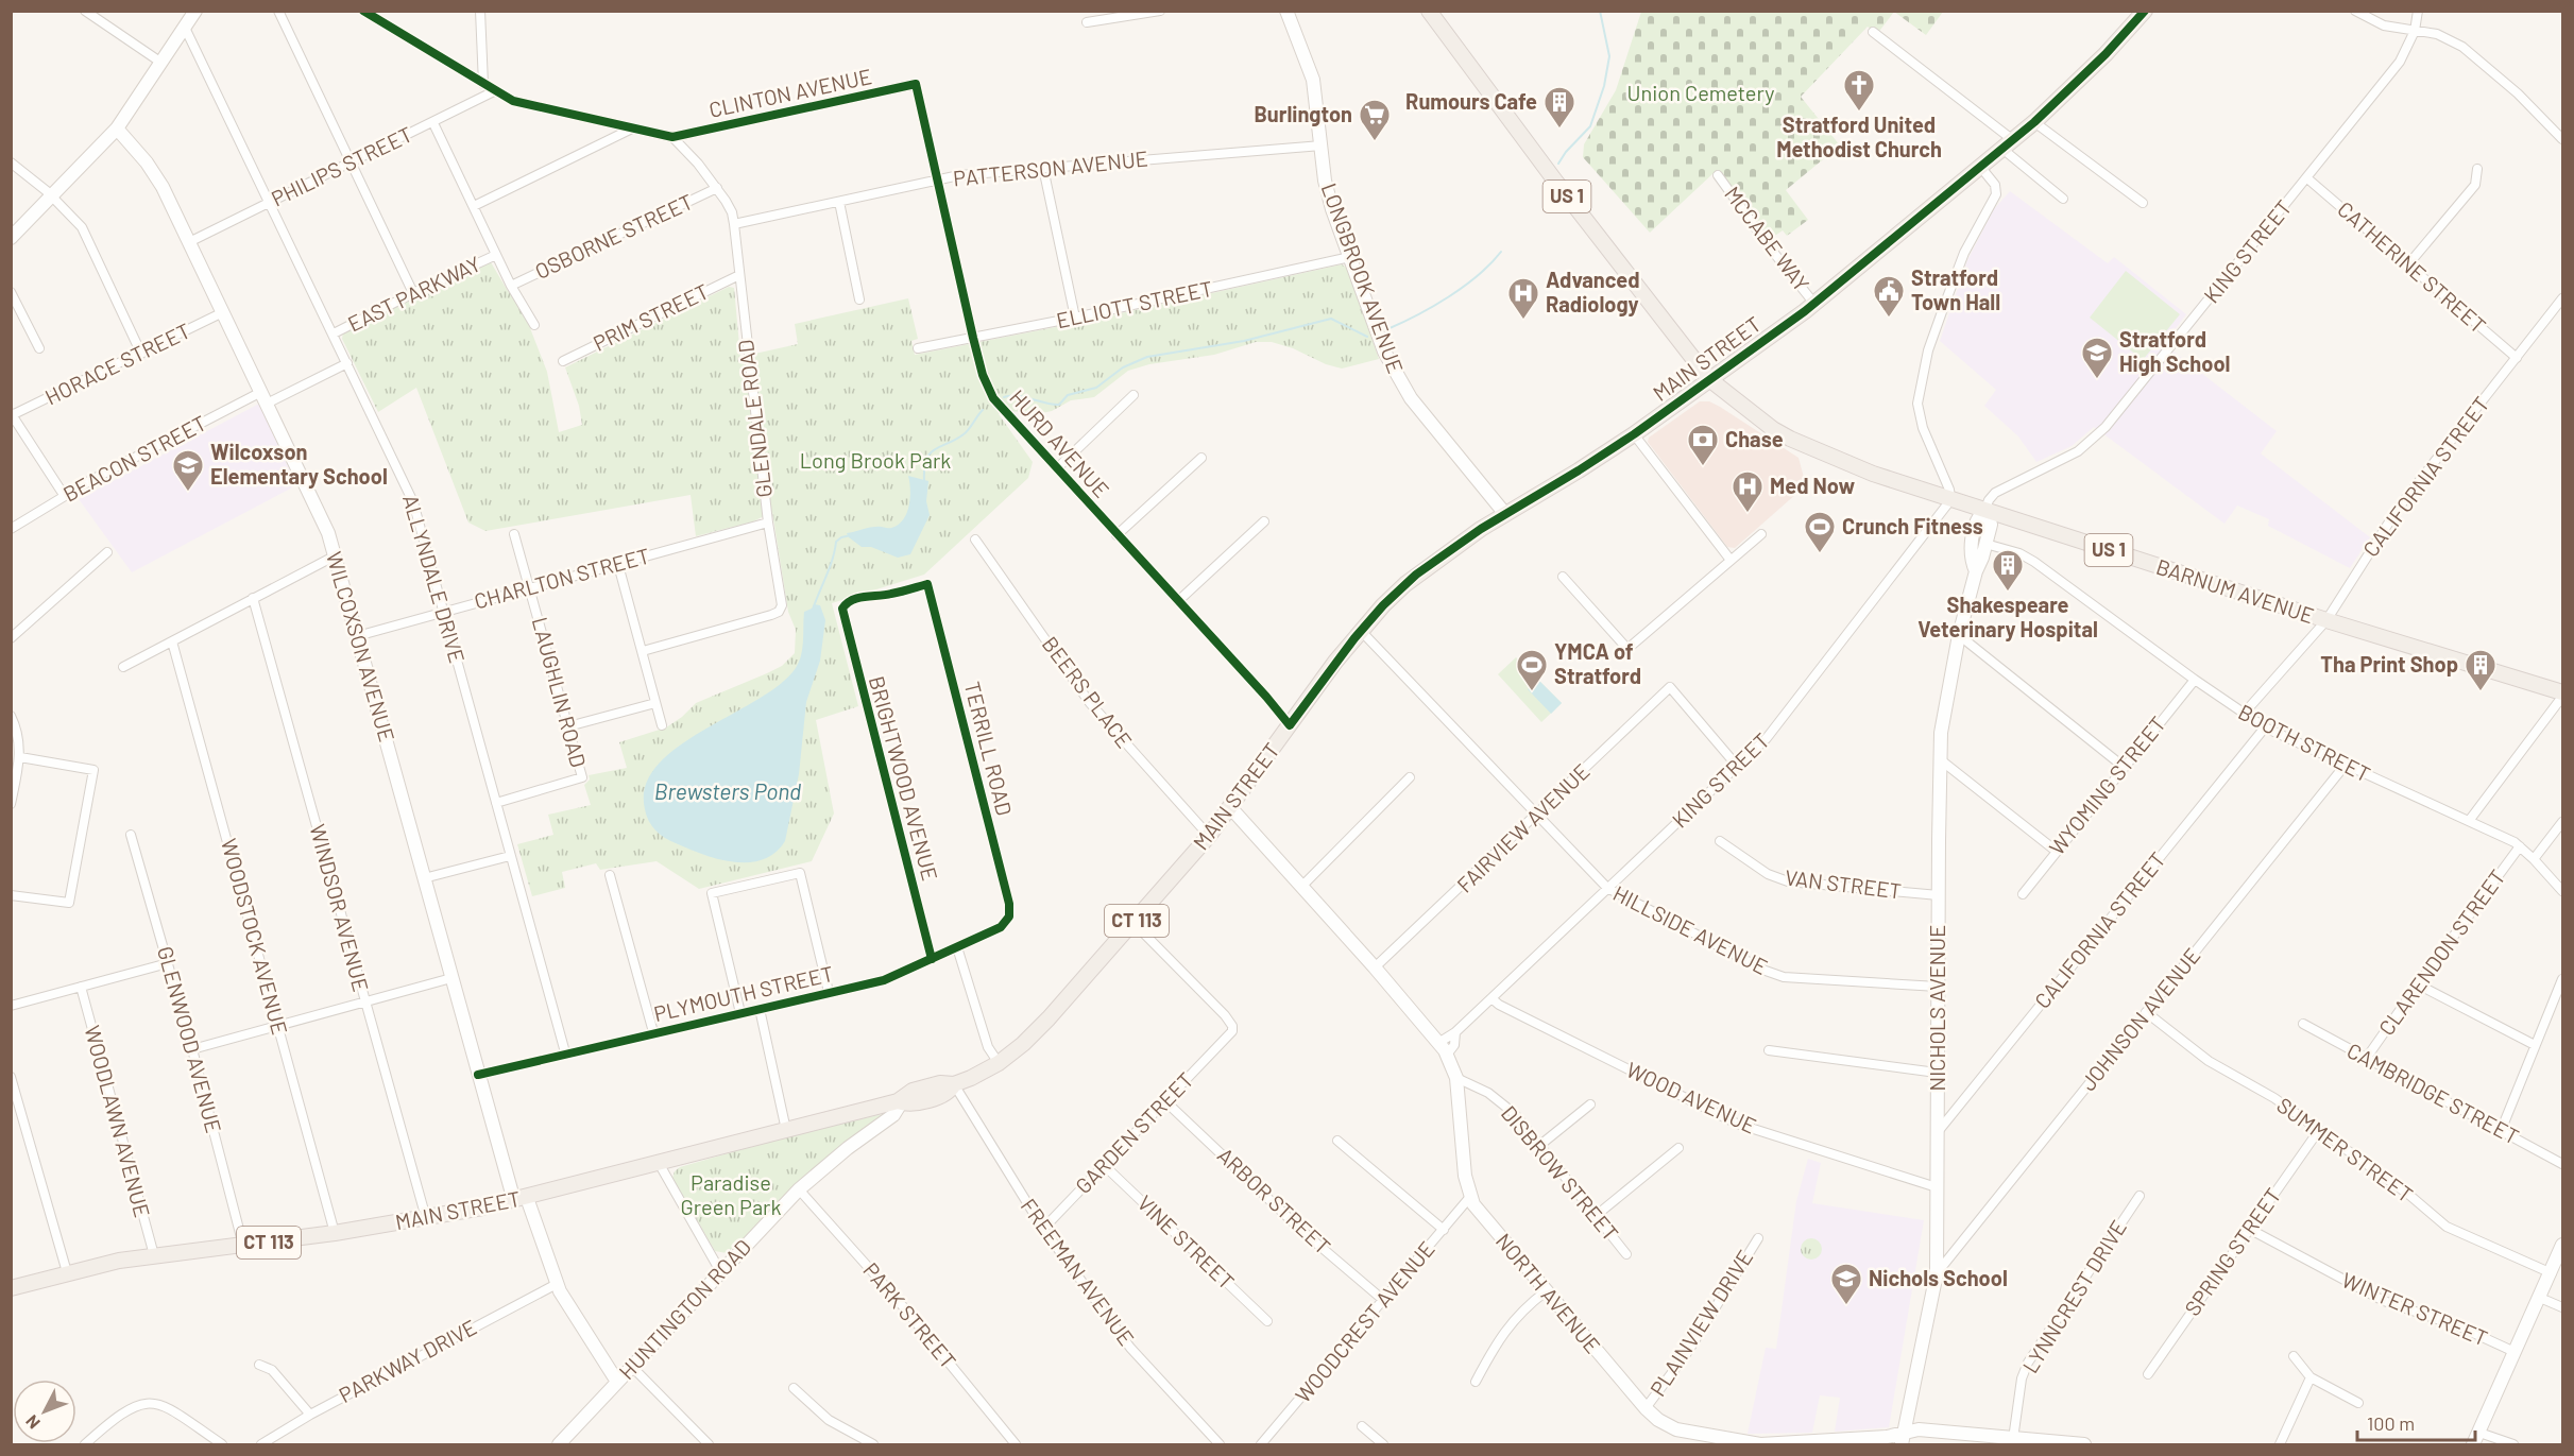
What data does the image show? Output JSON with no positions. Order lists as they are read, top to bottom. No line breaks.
{"streets":{"main road":["US 1","MAIN STREET","BARNUM AVENUE","CT 113"],"street":["CLINTON AVENUE","PHILIPS STREET","PATTERSON AVENUE","OSBORNE STREET","MCCABE WAY","KING STREET","CATHERINE STREET","LONGBROOK AVENUE","EAST PARKWAY","ELLIOTT STREET","PRIM STREET","HORACE STREET","GLENDALE ROAD","HURD AVENUE","BEACON STREET","CALIFORNIA STREET","ALLYNDALE DRIVE","CHARLTON STREET","WILCOXSON AVENUE","LAUGHLIN ROAD","BEERS PLACE","BOOTH STREET","TERRILL ROAD","BRIGHTWOOD AVENUE","WYOMING STREET","FAIRVIEW AVENUE","VAN STREET","WINDSOR AVENUE","HILLSIDE AVENUE","WOODSTOCK AVENUE","CLARENDON STREET","PLYMOUTH STREET","NICHOLS AVENUE","JOHNSON AVENUE","GLENWOOD AVENUE","CAMBRIDGE STREET","WOOD AVENUE","WOODLAWN AVENUE","GARDEN STREET","SUMMER STREET","DISBROW STREET","ARBOR STREET","VINE STREET","SPRING STREET","FREEMAN AVENUE","NORTH AVENUE","LYNNCREST DRIVE","HUNTINGTON ROAD","WINTER STREET","PARK STREET","WOODCREST AVENUE","PLAINVIEW DRIVE","PARKWAY DRIVE"]},"crossings":[["CLINTON AVENUE","HURD AVENUE"],["PHILIPS STREET","ALLYNDALE DRIVE"],["PHILIPS STREET","WILCOXSON AVENUE"],["PATTERSON AVENUE","LONGBROOK AVENUE"],["PATTERSON AVENUE","GLENDALE ROAD"],["PATTERSON AVENUE","HURD AVENUE"],["US 1","MAIN STREET"],["US 1","BARNUM AVENUE"],["MCCABE WAY","MAIN STREET"],["KING STREET","CATHERINE STREET"],["KING STREET","BARNUM AVENUE"],["KING STREET","FAIRVIEW AVENUE"],["KING STREET","HILLSIDE AVENUE"],["KING STREET","NICHOLS AVENUE"],["KING STREET","WOOD AVENUE"],["CATHERINE STREET","CALIFORNIA STREET"],["LONGBROOK AVENUE","ELLIOTT STREET"],["LONGBROOK AVENUE","MAIN STREET"],["EAST PARKWAY","ALLYNDALE DRIVE"],["ELLIOTT STREET","HURD AVENUE"],["PRIM STREET","GLENDALE ROAD"],["MAIN STREET","HURD AVENUE"],["MAIN STREET","BARNUM AVENUE"],["MAIN STREET","WILCOXSON AVENUE"],["MAIN STREET","BEERS PLACE"],["MAIN STREET","WINDSOR AVENUE"],["MAIN STREET","HILLSIDE AVENUE"],["MAIN STREET","WOODSTOCK AVENUE"],["MAIN STREET","GLENWOOD AVENUE"],["MAIN STREET","WOODLAWN AVENUE"],["MAIN STREET","GARDEN STREET"],["MAIN STREET","FREEMAN AVENUE"],["MAIN STREET","HUNTINGTON ROAD"],["HORACE STREET","WILCOXSON AVENUE"],["GLENDALE ROAD","CHARLTON STREET"],["BEACON STREET","ALLYNDALE DRIVE"],["BEACON STREET","WILCOXSON AVENUE"],["CALIFORNIA STREET","BARNUM AVENUE"],["CALIFORNIA STREET","BOOTH STREET"],["CALIFORNIA STREET","NICHOLS AVENUE"],["ALLYNDALE DRIVE","CHARLTON STREET"],["ALLYNDALE DRIVE","LAUGHLIN ROAD"],["ALLYNDALE DRIVE","PLYMOUTH STREET"],["CHARLTON STREET","WILCOXSON AVENUE"],["CHARLTON STREET","LAUGHLIN ROAD"],["BARNUM AVENUE","NICHOLS AVENUE"],["WILCOXSON AVENUE","PLYMOUTH STREET"],["WILCOXSON AVENUE","HUNTINGTON ROAD"],["WILCOXSON AVENUE","PARKWAY DRIVE"],["BOOTH STREET","WYOMING STREET"],["BOOTH STREET","CLARENDON STREET"],["BOOTH STREET","NICHOLS AVENUE"],["BOOTH STREET","JOHNSON AVENUE"],["TERRILL ROAD","BRIGHTWOOD AVENUE"],["TERRILL ROAD","PLYMOUTH STREET"],["BRIGHTWOOD AVENUE","PLYMOUTH STREET"],["FAIRVIEW AVENUE","HILLSIDE AVENUE"],["VAN STREET","NICHOLS AVENUE"],["HILLSIDE AVENUE","NICHOLS AVENUE"],["CLARENDON STREET","CAMBRIDGE STREET"],["NICHOLS AVENUE","JOHNSON AVENUE"],["NICHOLS AVENUE","WOOD AVENUE"],["NICHOLS AVENUE","NORTH AVENUE"],["JOHNSON AVENUE","SUMMER STREET"],["GARDEN STREET","ARBOR STREET"],["GARDEN STREET","VINE STREET"],["GARDEN STREET","FREEMAN AVENUE"],["SUMMER STREET","SPRING STREET"],["ARBOR STREET","WOODCREST AVENUE"],["SPRING STREET","WINTER STREET"],["NORTH AVENUE","LYNNCREST DRIVE"],["NORTH AVENUE","WOODCREST AVENUE"],["NORTH AVENUE","PLAINVIEW DRIVE"],["HUNTINGTON ROAD","PARK STREET"]],"water":["Brewsters Pond"],"parks":["Union Cemetery","Long Brook Park","Paradise Green Park"],"places":{"church":["Stratford United Methodist Church"],"building":["Rumours Cafe","Shakespeare Veterinary Hospital","Tha Print Shop"],"supermarket":["Burlington"],"public building":["Stratford Town Hall"],"hospital":["Advanced Radiology","Med Now"],"school or university":["Stratford High School","Wilcoxson Elementary School","Nichols School"],"bank":["Chase"],"sports":["Crunch Fitness","YMCA of Stratford"]},"scale_bar":"100 m","north":"bottom left"}
